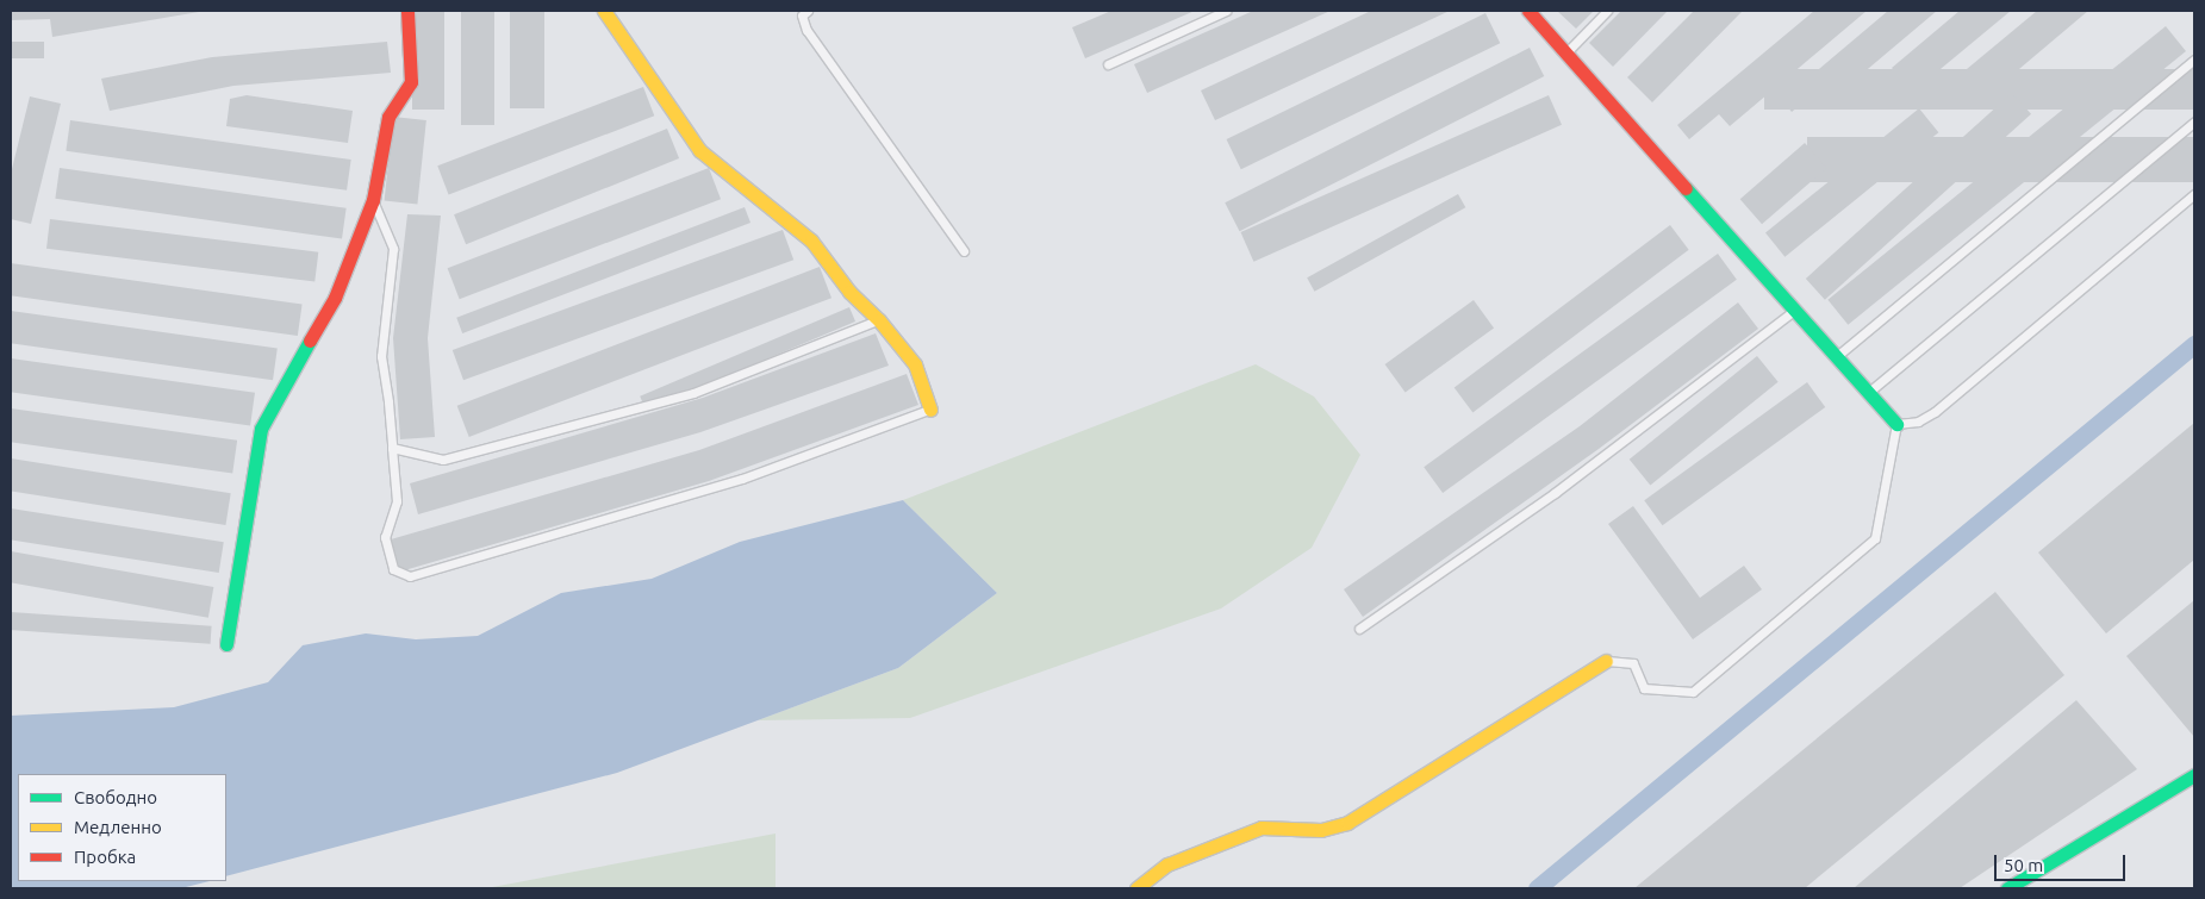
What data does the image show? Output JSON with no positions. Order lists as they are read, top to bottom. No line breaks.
{"legend":["Свободно","Медленно","Пробка"],"scale_bar":"50 m"}
